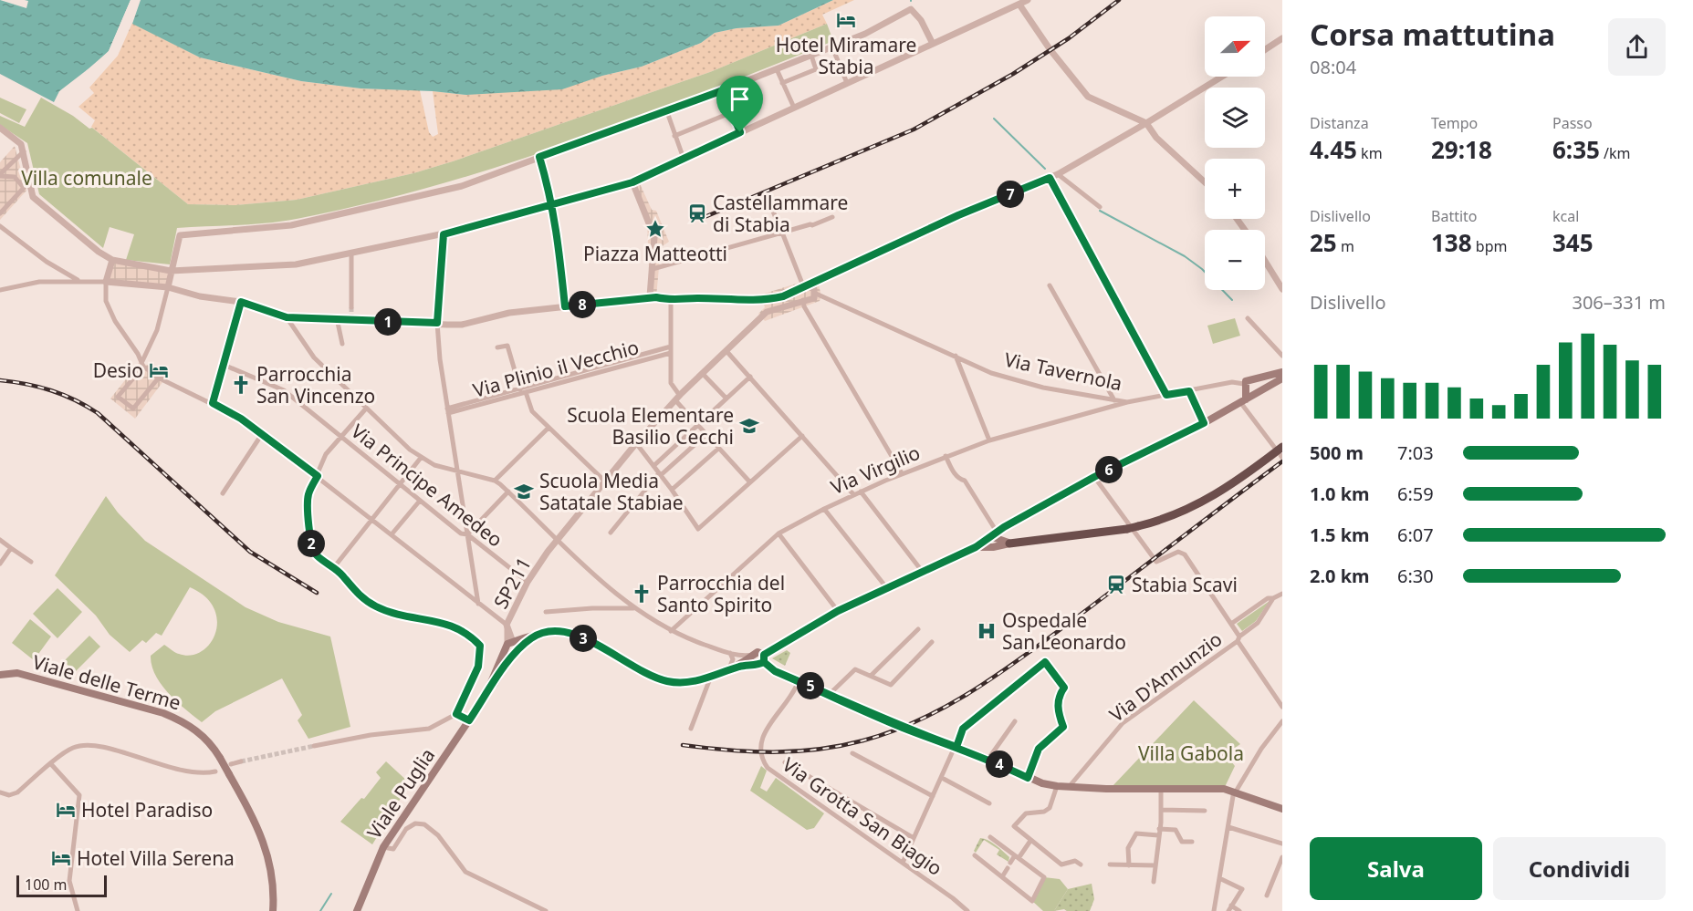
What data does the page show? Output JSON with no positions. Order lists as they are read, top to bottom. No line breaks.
{"streets":{"main road":["Via Tavernola","Viale delle Terme","Viale Puglia"],"street":["Via Plinio il Vecchio","Via Virgilio","Via Principe Amedeo","SP211","Via D'Annunzio","Via Grotta San Biagio"]},"crossings":[["Via Tavernola","Via Virgilio"],["Via Principe Amedeo","SP211"],["SP211","Viale Puglia"]],"parks":["Villa comunale","Villa Gabola"],"places":{"hotel":["Hotel Miramare Stabia","Desio","Hotel Paradiso","Hotel Villa Serena"],"station":["Castellammare di Stabia","Stabia Scavi"],"place":["Piazza Matteotti"],"church":["Parrocchia San Vincenzo","Parrocchia del Santo Spirito"],"school or university":["Scuola Elementare Basilio Cecchi","Scuola Media Satatale Stabiae"],"hospital":["Ospedale San Leonardo"]},"scale_bar":"100 m","north":"right","page":{"heading":["Corsa mattutina","08:04"],"map_buttons":["+","−"],"stats":[["Distanza","4.45 km"],["Tempo","29:18"],["Passo","6:35 /km"],["Dislivello","25 m"],["Battito","138 bpm"],["kcal","345"]],"pins":["7","8","1","6","2","3","5","4"],"chart":["Dislivello","306–331 m"],"list":[{"name":"500 m","note":"7:03"},{"name":"1.0 km","note":"6:59"},{"name":"1.5 km","note":"6:07"},{"name":"2.0 km","note":"6:30"}],"buttons":["Salva","Condividi"],"scale":"100 m"}}
